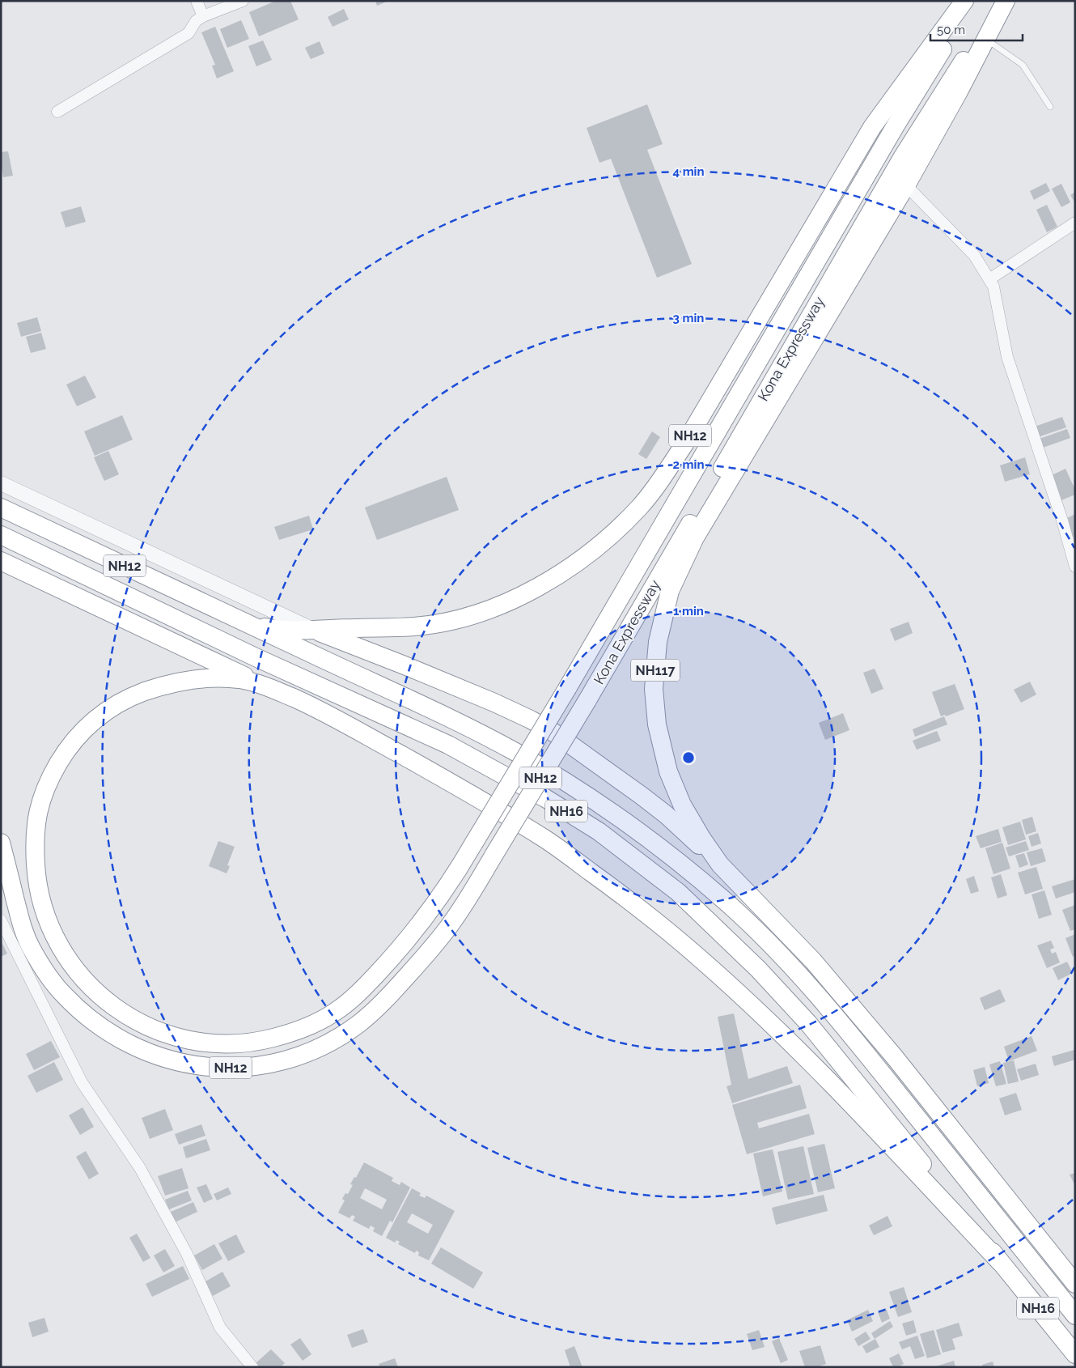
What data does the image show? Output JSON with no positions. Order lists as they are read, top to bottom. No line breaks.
{"streets":{"highway":["Kona Expressway","NH12","NH117","NH16"]},"crossings":[["Kona Expressway","NH117"],["NH12","NH16"]],"scale_bar":"50 m","rings":["4 min","3 min","2 min","1 min"]}
